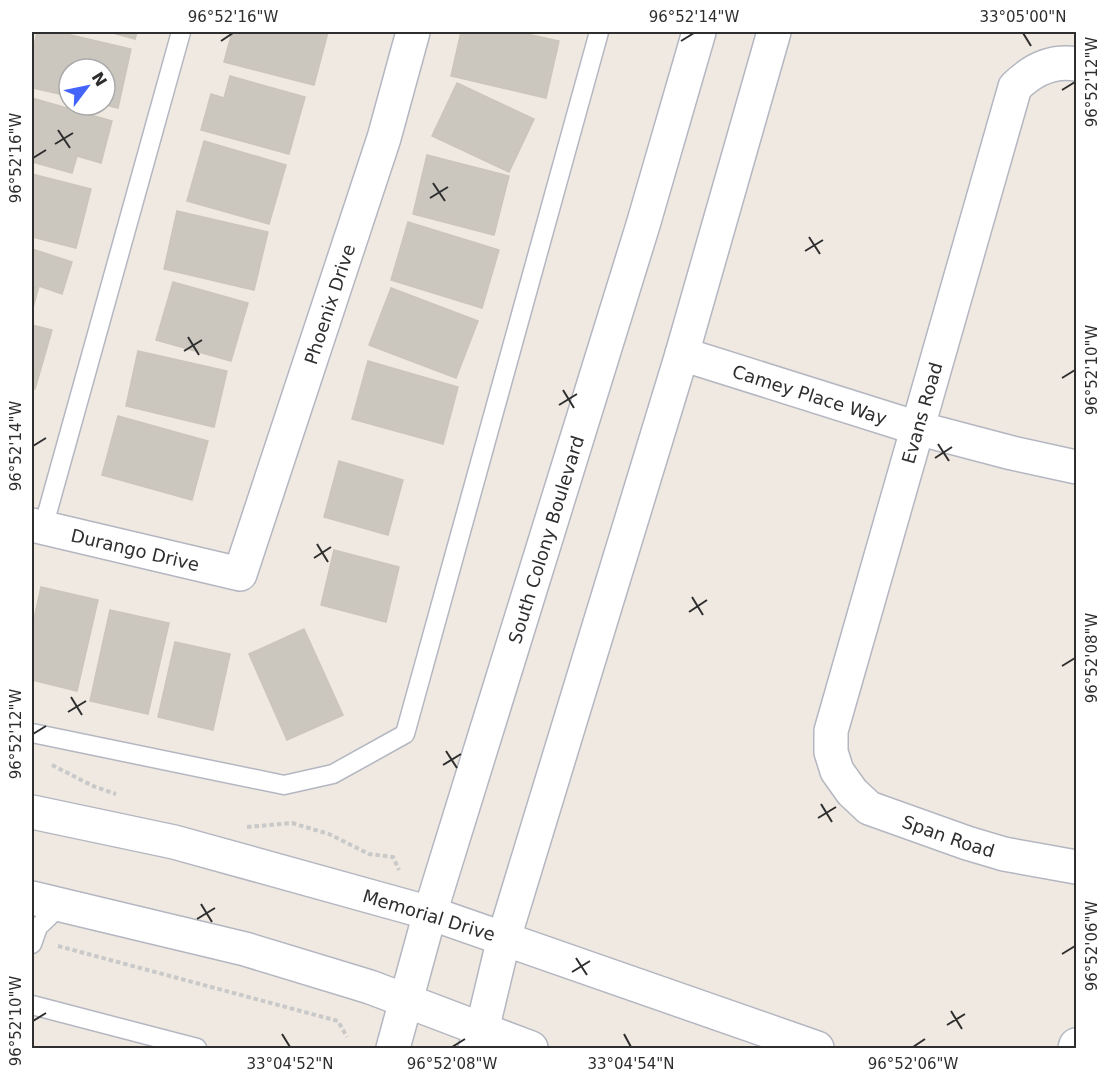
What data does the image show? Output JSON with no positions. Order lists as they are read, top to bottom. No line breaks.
{"streets":{"street":["Phoenix Drive","Camey Place Way","Evans Road","South Colony Boulevard","Durango Drive","Span Road","Memorial Drive"]},"crossings":[["Phoenix Drive","Durango Drive"],["Camey Place Way","Evans Road"],["Evans Road","Span Road"],["South Colony Boulevard","Memorial Drive"]],"north":"top right","coordinates":["96°52'16\"W","96°52'14\"W","33°05'00\"N","96°52'12\"W","96°52'10\"W","96°52'08\"W","96°52'06\"W","33°04'52\"N","33°04'54\"N"]}
